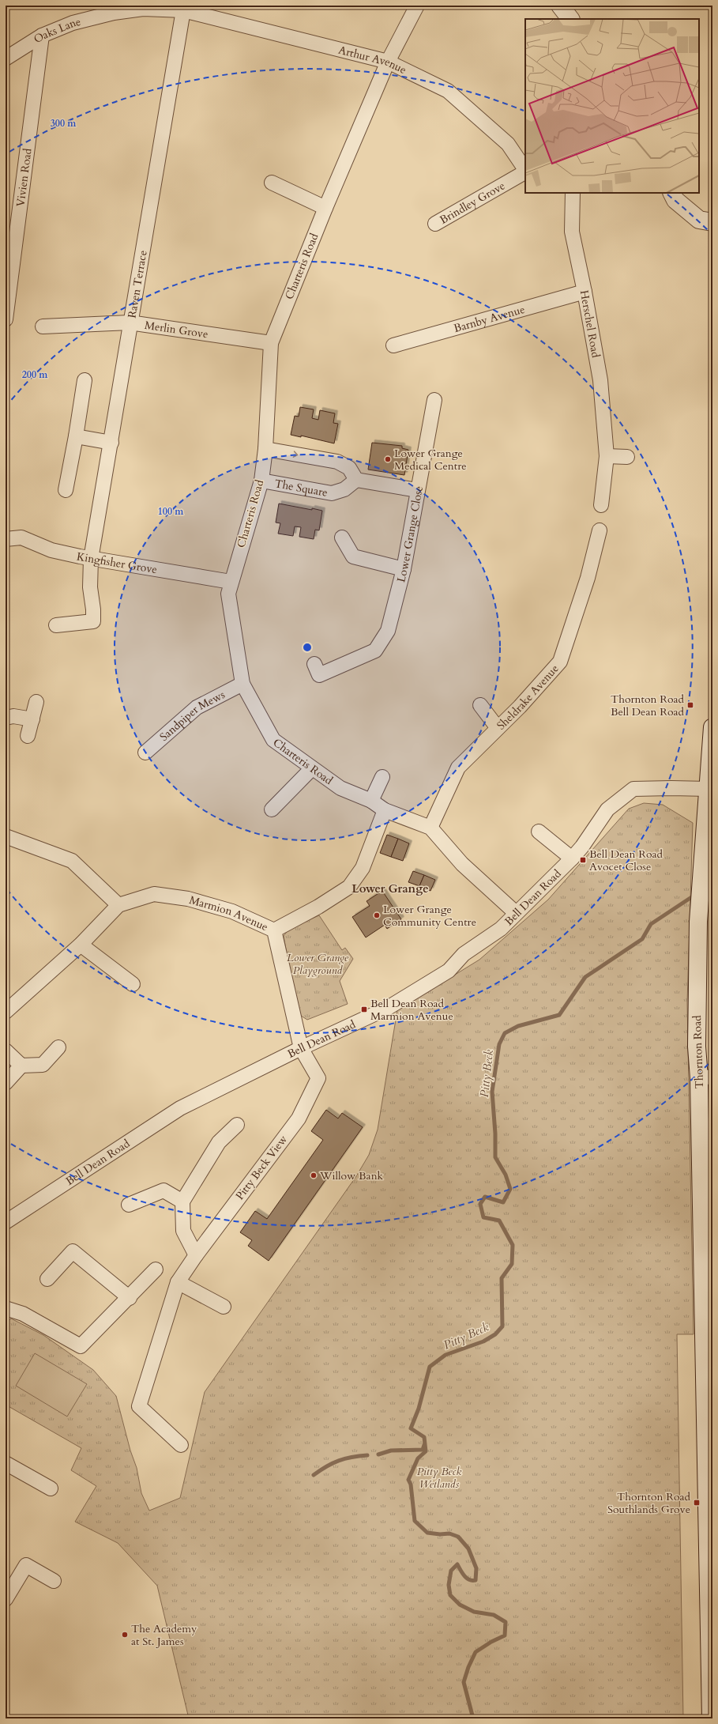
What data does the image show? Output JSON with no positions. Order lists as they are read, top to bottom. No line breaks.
{"streets":{"main road":["Thornton Road"],"street":["Oaks Lane","Arthur Avenue","Vivien Road","Brindley Grove","Charteris Road","Raven Terrace","Barnby Avenue","Herschel Road","Merlin Grove","The Square","Lower Grange Close","Kingfisher Grove","Sheldrake Avenue","Sandpiper Mews","Bell Dean Road","Marmion Avenue","Pitty Beck View"]},"crossings":[["Oaks Lane","Arthur Avenue"],["Oaks Lane","Vivien Road"],["Oaks Lane","Raven Terrace"],["Arthur Avenue","Charteris Road"],["Arthur Avenue","Raven Terrace"],["Charteris Road","Merlin Grove"],["Charteris Road","The Square"],["Charteris Road","Kingfisher Grove"],["Charteris Road","Sheldrake Avenue"],["Charteris Road","Sandpiper Mews"],["Charteris Road","Bell Dean Road"],["Raven Terrace","Merlin Grove"],["Raven Terrace","Kingfisher Grove"],["Barnby Avenue","Herschel Road"],["Bell Dean Road","Marmion Avenue"],["Bell Dean Road","Thornton Road"],["Bell Dean Road","Pitty Beck View"],["Marmion Avenue","Pitty Beck View"]],"districts":["Lower Grange"],"water":["Pitty Beck"],"parks":["Lower Grange Playground","Pitty Beck Wetlands"],"places":{"other":["Lower Grange Medical Centre","Lower Grange Community Centre","Willow Bank","The Academy at St. James"],"transit":["Thornton Road Bell Dean Road","Bell Dean Road Avocet Close","Bell Dean Road Marmion Avenue","Thornton Road Southlands Grove"]},"rings":["300 m","200 m","100 m"]}
